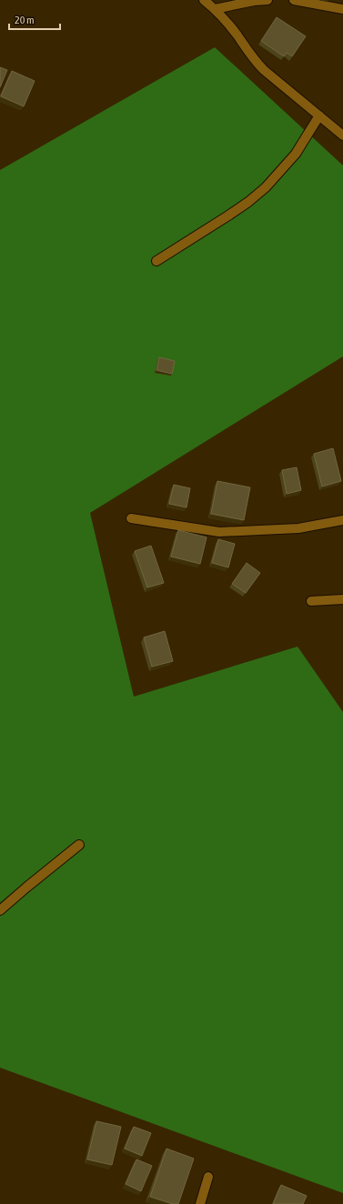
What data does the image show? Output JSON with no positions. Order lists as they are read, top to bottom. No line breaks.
{"scale_bar":"20 m"}
